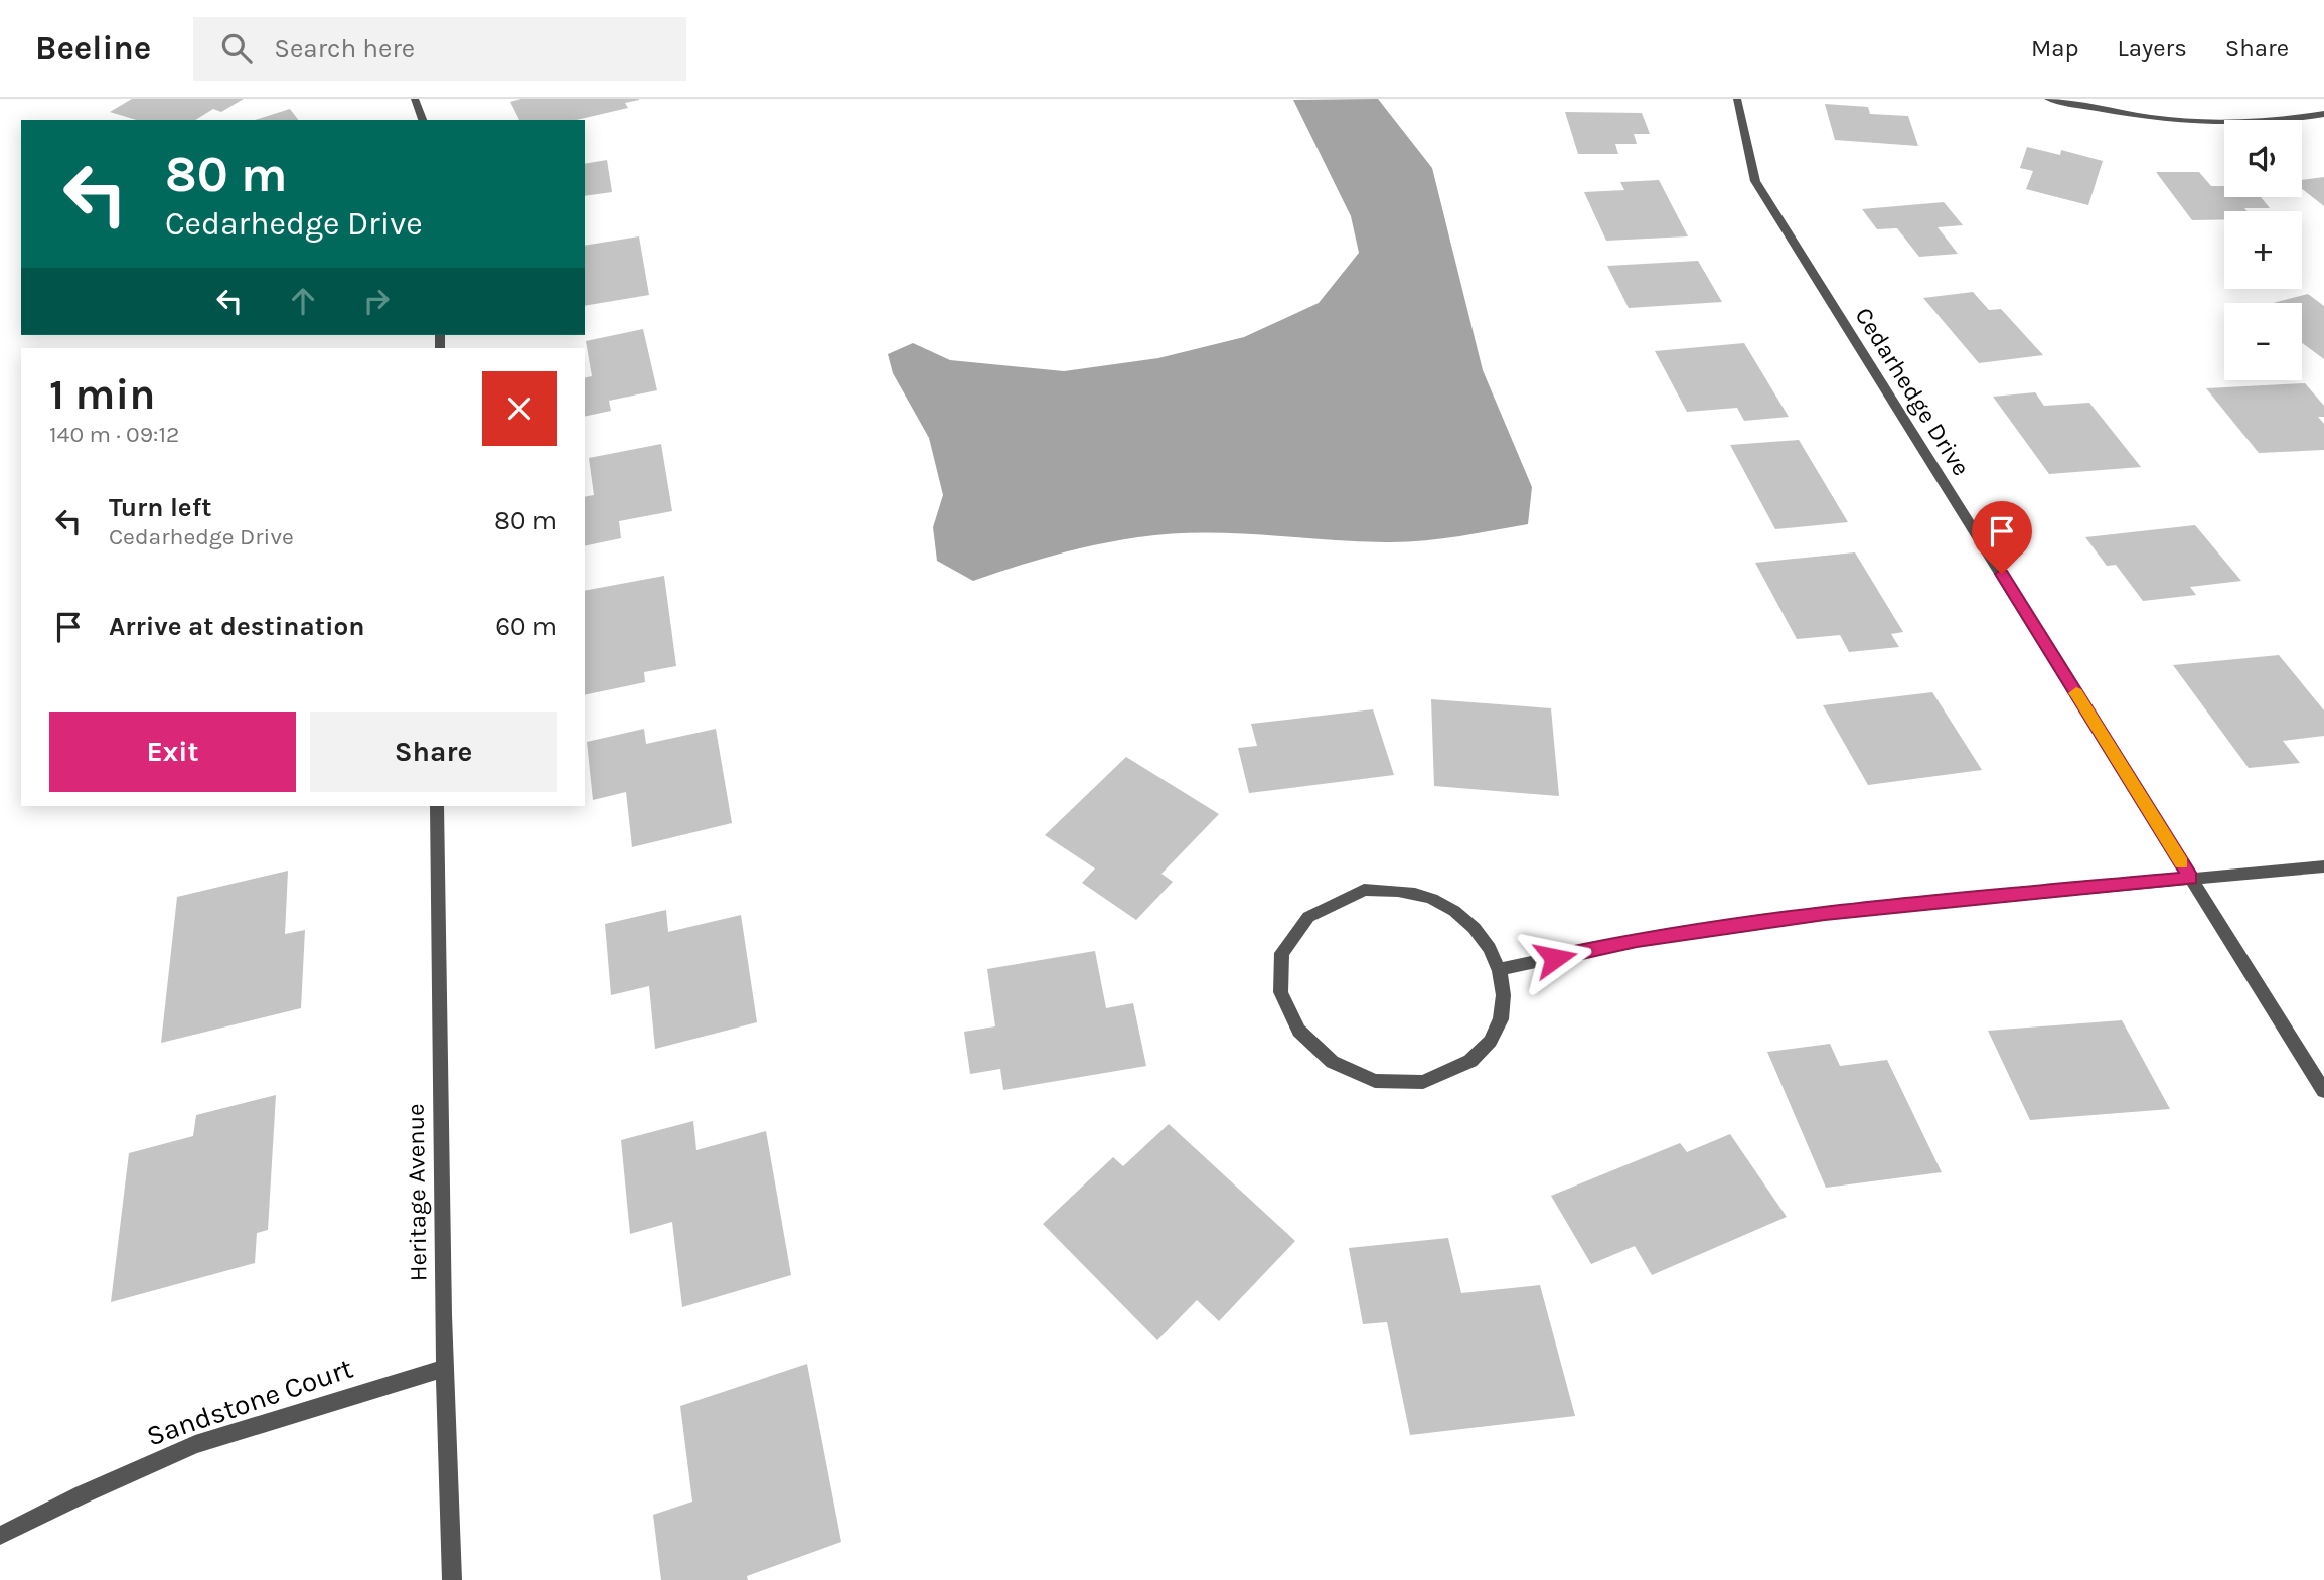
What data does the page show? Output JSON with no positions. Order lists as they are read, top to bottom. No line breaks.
{"streets":{"street":["Cedarhedge Drive","Heritage Avenue","Sandstone Court"]},"crossings":[["Heritage Avenue","Sandstone Court"]],"page":{"header":"Beeline","search":"Search here","nav":["Map","Layers","Share"],"map_buttons":["+","−"],"turn":["80 m","Cedarhedge Drive"],"heading":["1 min","140 m · 09:12"],"list":[{"name":"Turn left","note":"Cedarhedge Drive","value":"80 m"},{"name":"Arrive at destination","value":"60 m"}],"buttons":["Exit","Share"]}}
